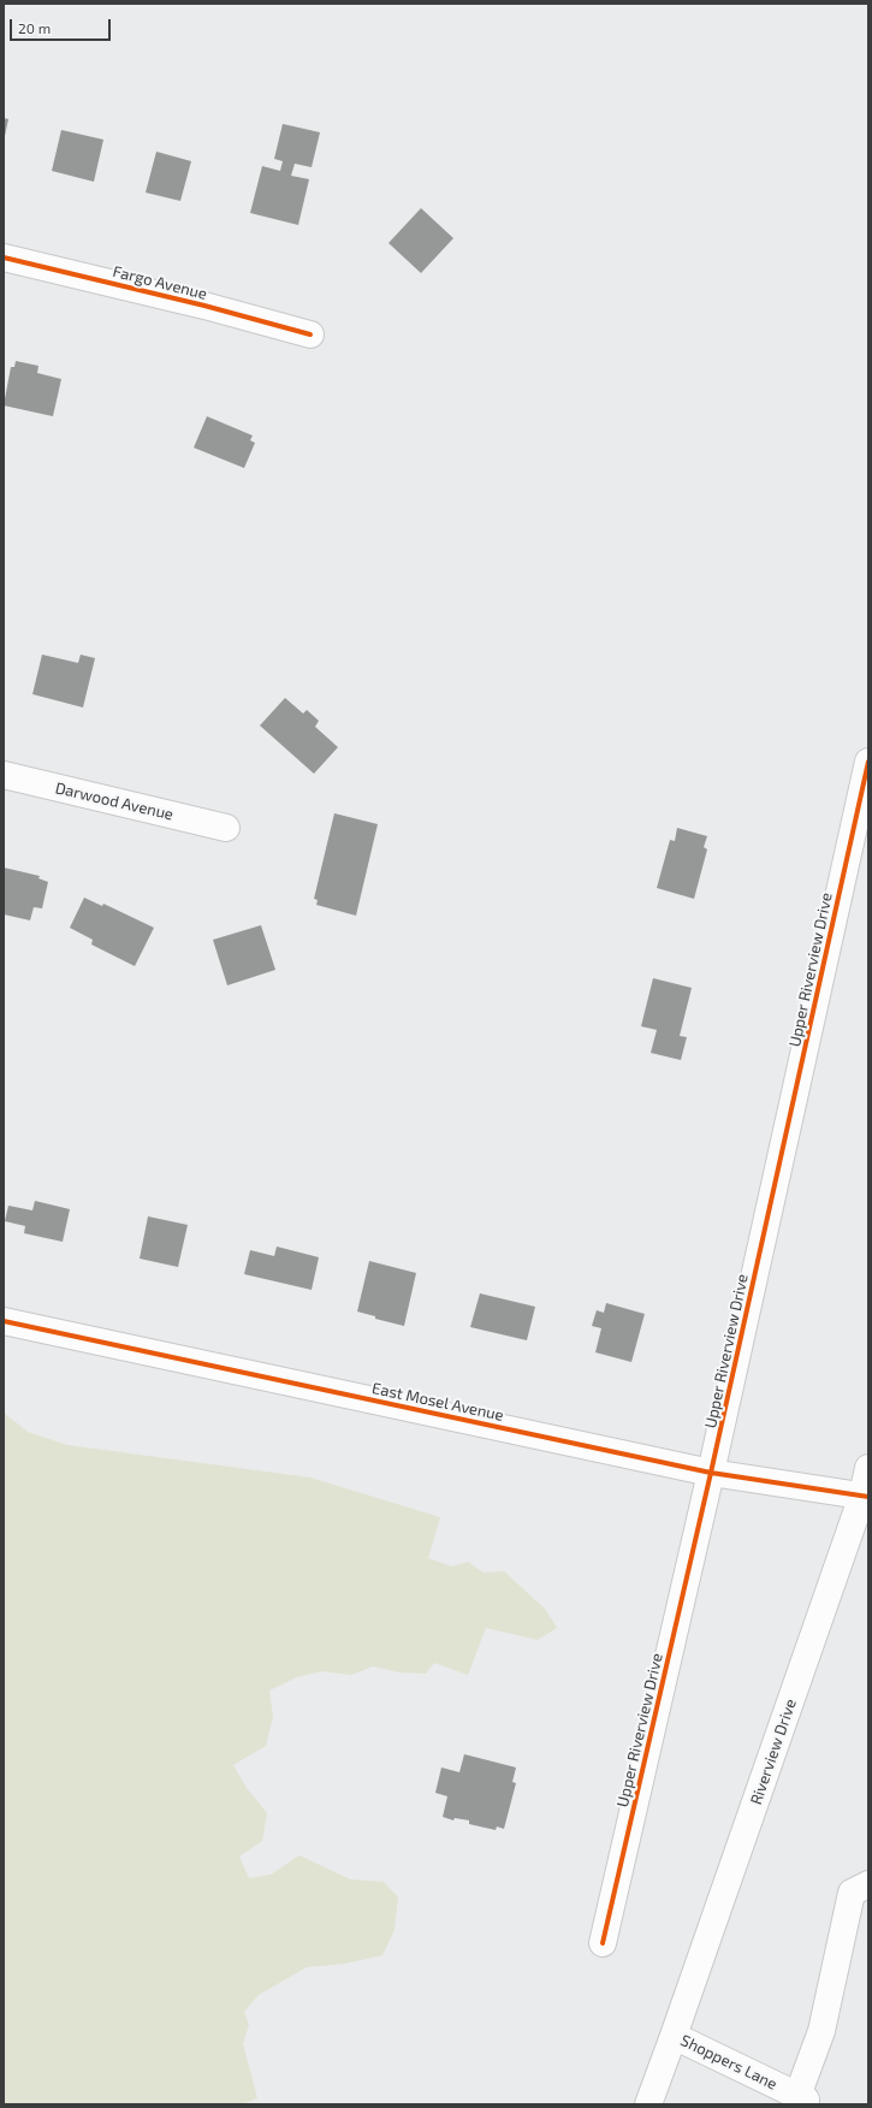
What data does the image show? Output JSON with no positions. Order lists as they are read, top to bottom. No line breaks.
{"streets":{"street":["Fargo Avenue","Darwood Avenue","Upper Riverview Drive","East Mosel Avenue","Riverview Drive","Shoppers Lane"]},"crossings":[["Upper Riverview Drive","East Mosel Avenue"],["East Mosel Avenue","Riverview Drive"],["Riverview Drive","Shoppers Lane"]],"scale_bar":"20 m"}
